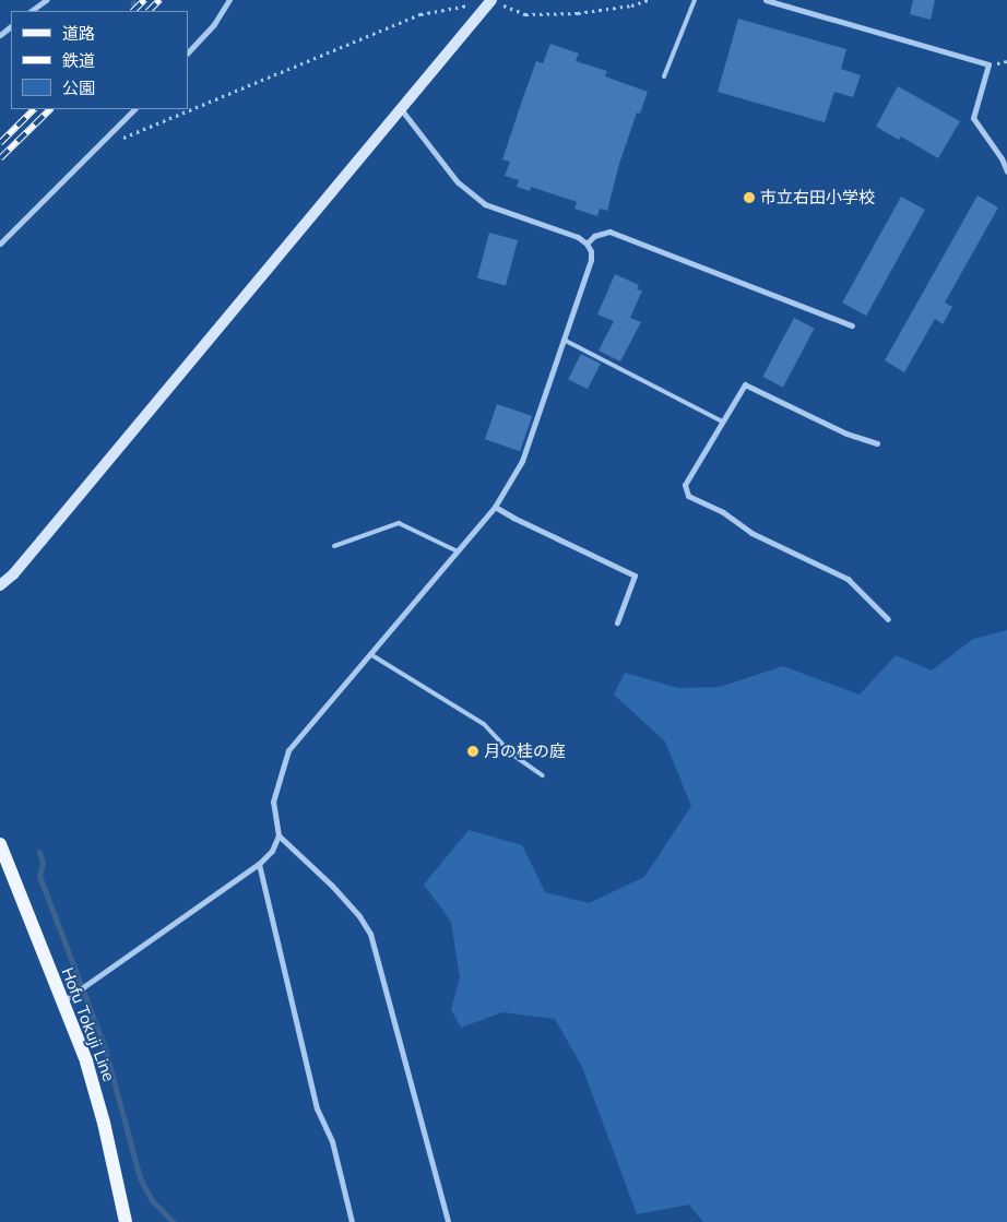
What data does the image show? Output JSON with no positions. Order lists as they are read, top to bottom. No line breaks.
{"streets":{"main road":["Hofu Tokuji Line"]},"places":["市立右田小学校","月の桂の庭"],"legend":["道路","鉄道","公園"]}
